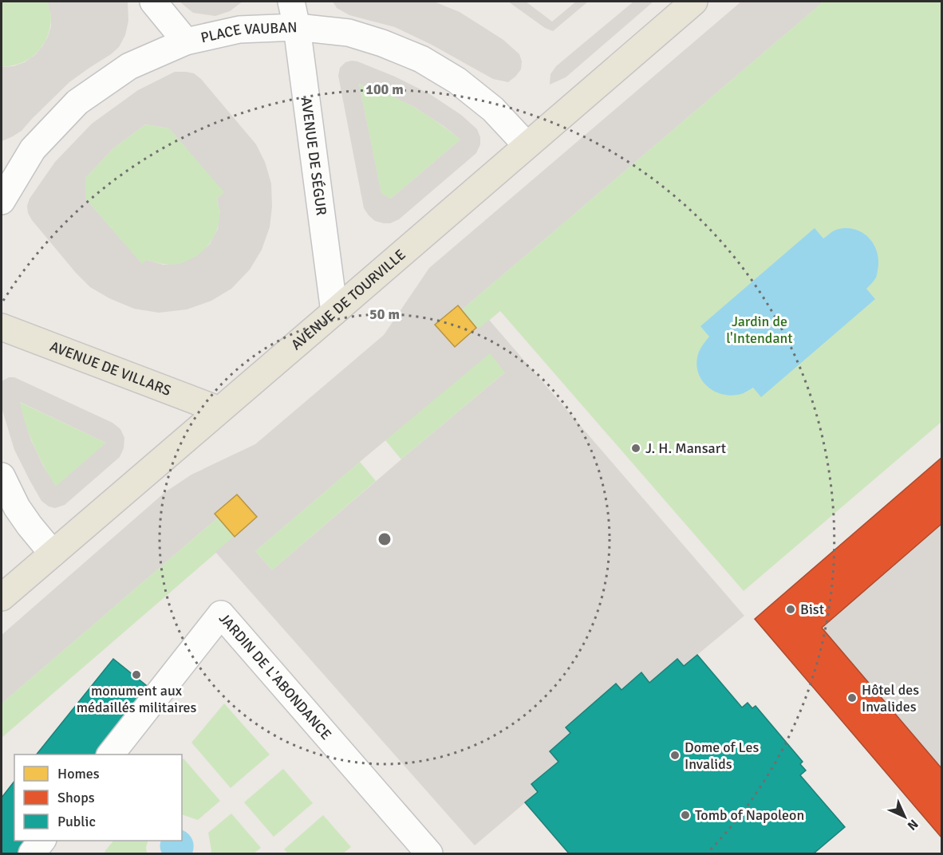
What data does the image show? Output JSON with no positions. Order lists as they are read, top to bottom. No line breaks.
{"streets":{"main road":["AVENUE DE TOURVILLE","AVENUE DE VILLARS"],"street":["PLACE VAUBAN","AVENUE DE SÉGUR","JARDIN DE L'ABONDANCE"]},"crossings":[["PLACE VAUBAN","AVENUE DE SÉGUR"],["PLACE VAUBAN","AVENUE DE TOURVILLE"],["AVENUE DE SÉGUR","AVENUE DE TOURVILLE"],["AVENUE DE TOURVILLE","AVENUE DE VILLARS"]],"parks":["Jardin de l'Intendant"],"places":["J. H. Mansart","Bist","monument aux médaillés militaires","Hôtel des Invalides","Dome of Les Invalids","Tomb of Napoleon"],"legend":["Homes","Shops","Public"],"north":"bottom right","rings":["100 m","50 m"]}
